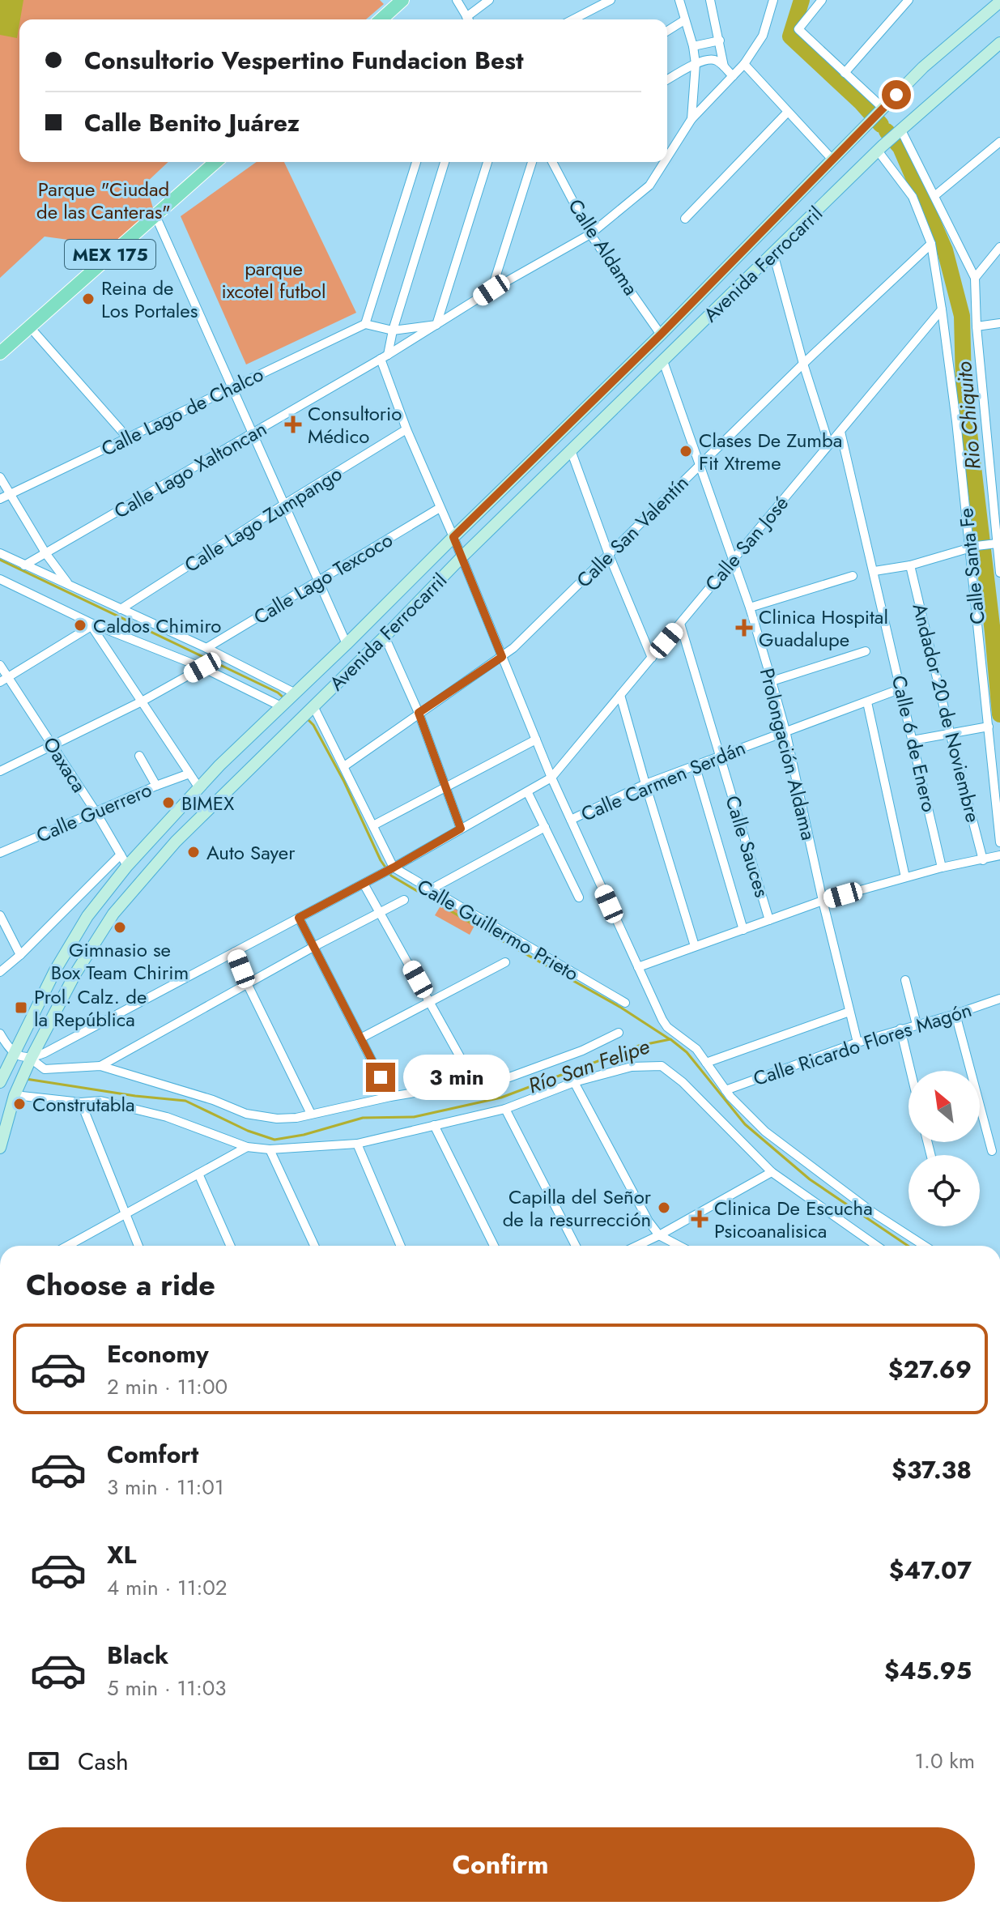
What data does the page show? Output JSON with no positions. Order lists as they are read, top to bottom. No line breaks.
{"streets":{"main road":["MEX 175","Avenida Ferrocarril"],"street":["Calle Aldama","Calle Lago de Chalco","Calle Lago Xaltoncan","Calle Lago Zumpango","Calle San Valentín","Calle San José","Calle Santa Fe","Calle Lago Texcoco","Andador 20 de Noviembre","Calle 6 de Enero","Prolongación Aldama","Oaxaca","Calle Carmen Serdán","Calle Guerrero","Calle Sauces","Calle Guillermo Prieto","Calle Ricardo Flores Magón"]},"crossings":[["Calle Aldama","Avenida Ferrocarril"],["Calle Aldama","Calle Lago Xaltoncan"],["Avenida Ferrocarril","Calle San José"],["Avenida Ferrocarril","Calle Santa Fe"],["Avenida Ferrocarril","Prolongación Aldama"],["Avenida Ferrocarril","Oaxaca"],["Calle San Valentín","Calle Santa Fe"],["Calle San Valentín","Prolongación Aldama"],["Calle San José","Calle Santa Fe"],["Calle San José","Calle 6 de Enero"],["Calle San José","Prolongación Aldama"],["Calle San José","Calle Sauces"],["Calle San José","Calle Guillermo Prieto"],["Calle 6 de Enero","Calle Carmen Serdán"],["Prolongación Aldama","Calle Carmen Serdán"],["Prolongación Aldama","Calle Ricardo Flores Magón"],["Oaxaca","Calle Guerrero"],["Calle Carmen Serdán","Calle Sauces"]],"water":["Rio Chiquito","Río San Felipe"],"parks":["Parque \"Ciudad de las Canteras\"","parque ixcotel futbol"],"places":{"other":["Reina de Los Portales","Clases De Zumba Fit Xtreme","Caldos Chimiro","BIMEX","Auto Sayer","Gimnasio se Box Team Chirim","Construtabla","Capilla del Señor de la resurrección"],"health":["Consultorio Médico","Clinica Hospital Guadalupe","Clinica De Escucha Psicoanalisica"],"transit":["Prol. Calz. de la República"]},"north":"top left","page":{"banner":["Consultorio Vespertino Fundacion Best","Calle Benito Juárez"],"bubble":"3 min","heading":"Choose a ride","list":[{"name":"Economy","note":"2 min · 11:00","value":"$27.69"},{"name":"Comfort","note":"3 min · 11:01","value":"$37.38"},{"name":"XL","note":"4 min · 11:02","value":"$47.07"},{"name":"Black","note":"5 min · 11:03","value":"$45.95"}],"pay":["Cash","1.0 km"],"buttons":"Confirm"}}
